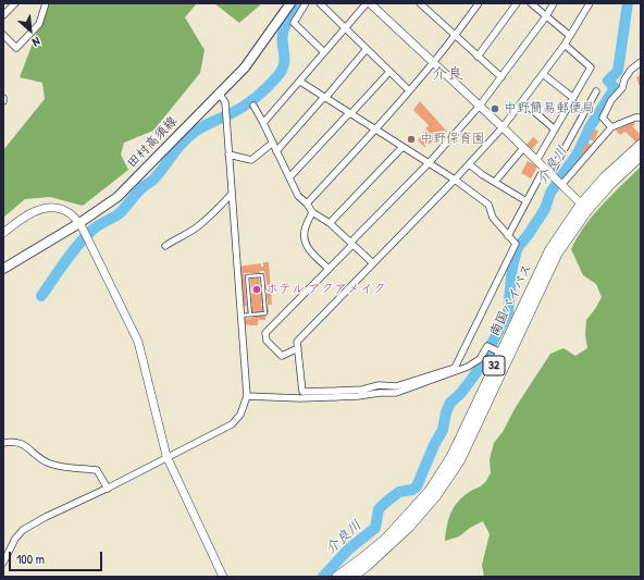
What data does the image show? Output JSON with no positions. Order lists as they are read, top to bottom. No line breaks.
{"streets":{"highway":["南国バイパス","32"],"main road":["田村高須線"]},"districts":["介良"],"water":["介良川"],"places":["中野簡易郵便局","中野保育園","ホテル アクアメイク"],"scale_bar":"100 m","north":"bottom right"}
